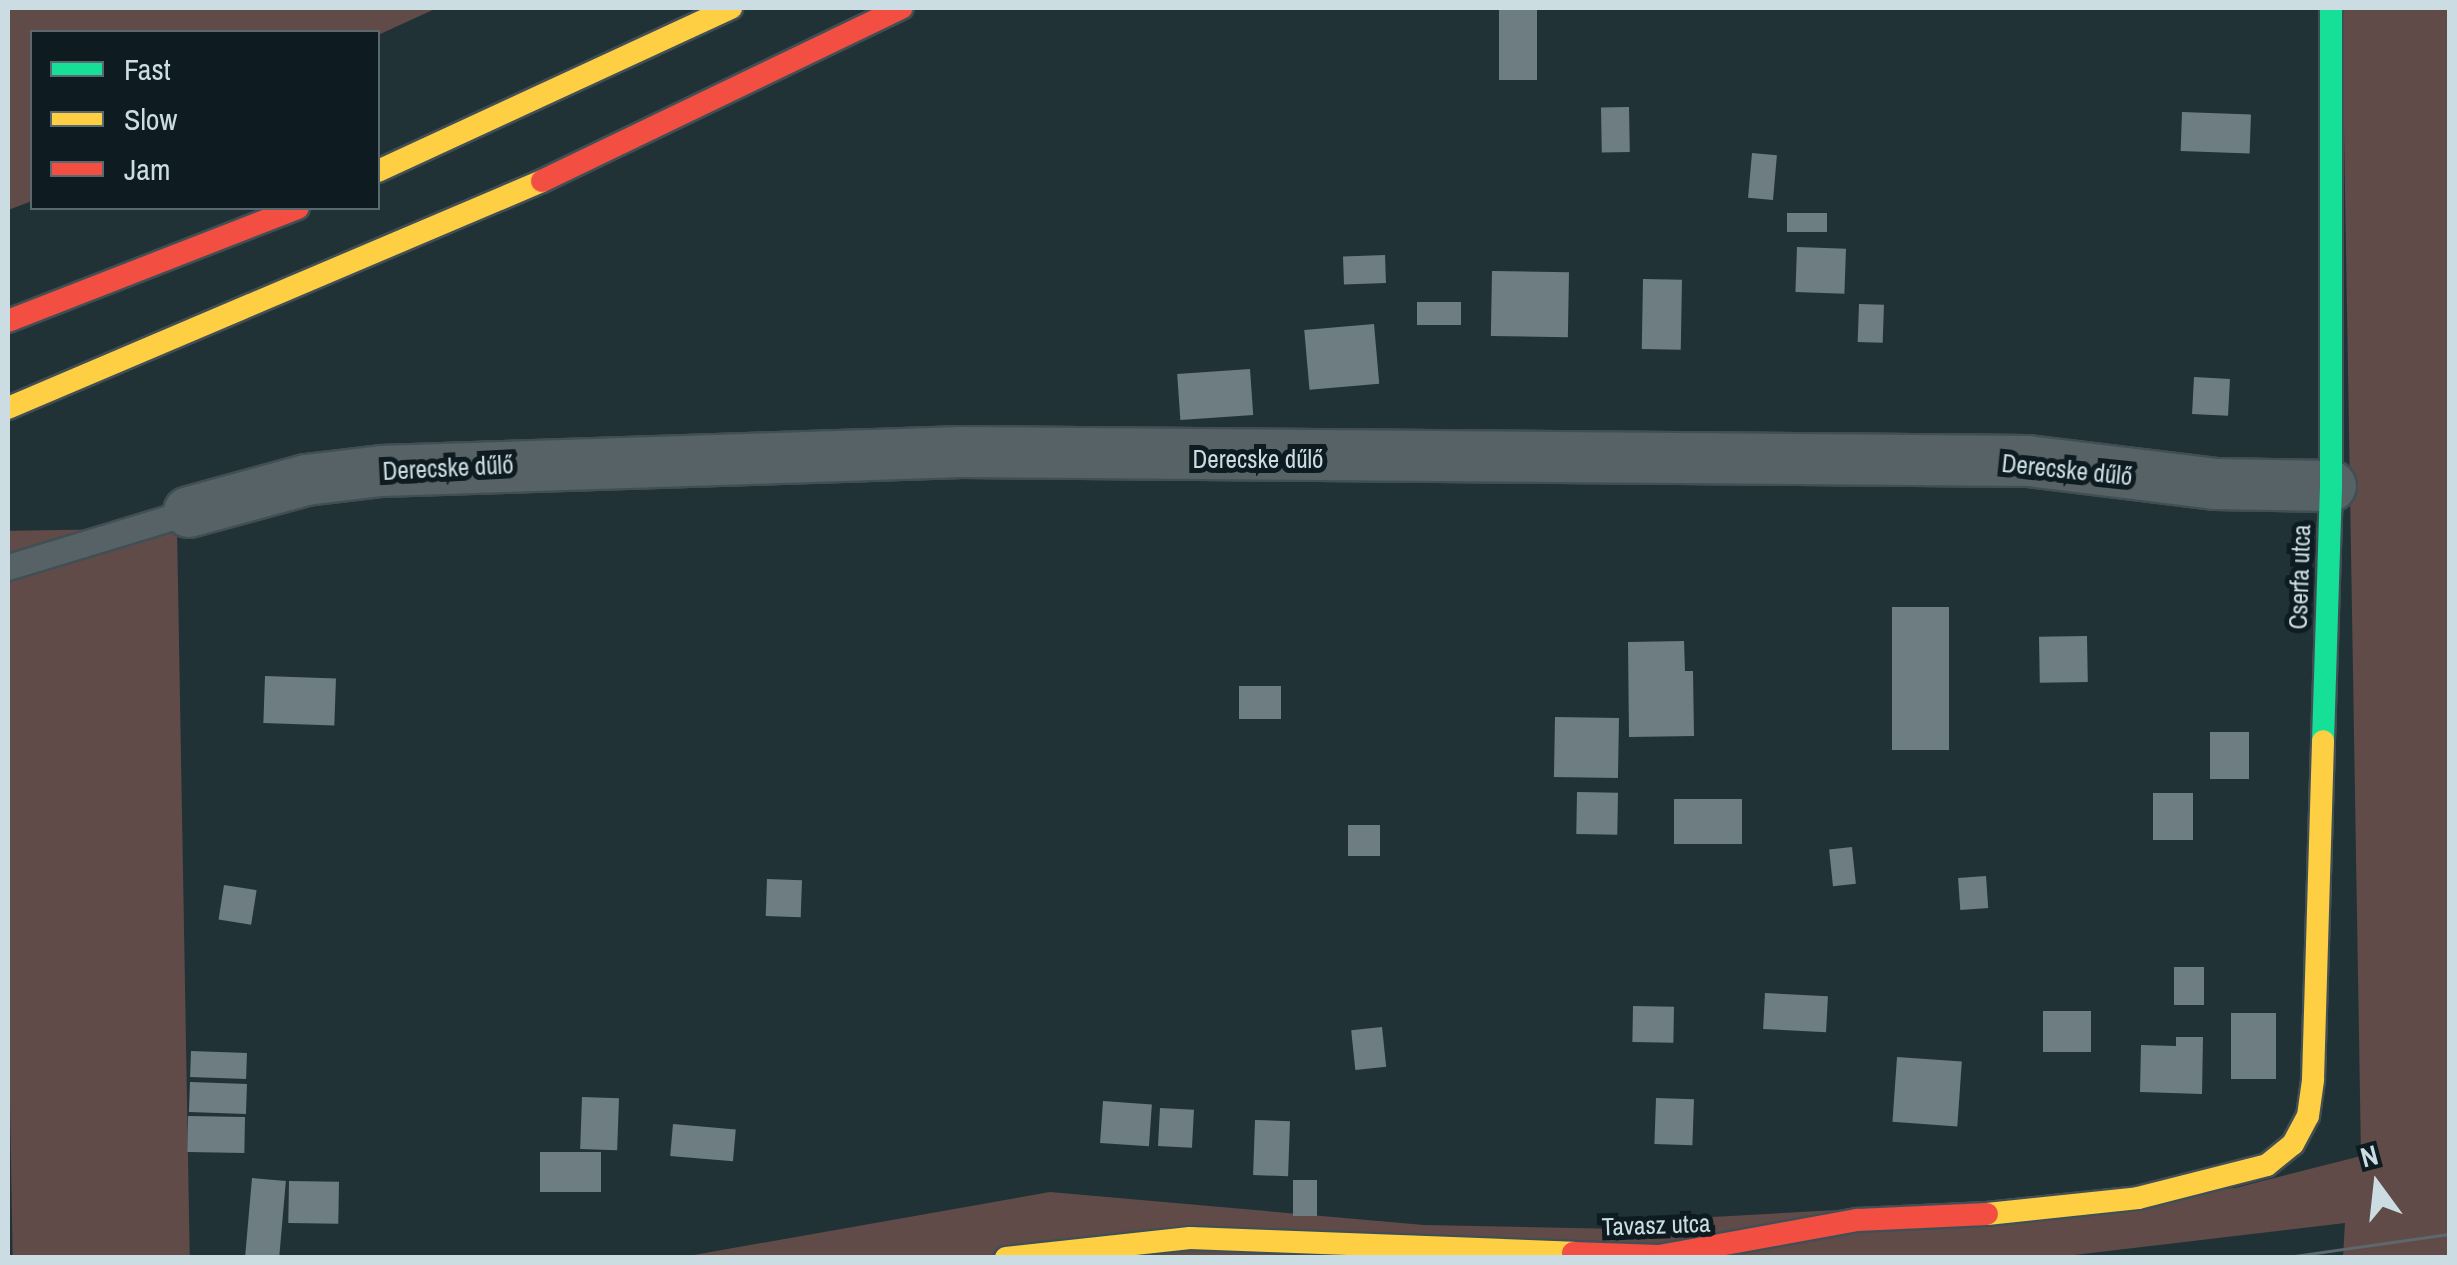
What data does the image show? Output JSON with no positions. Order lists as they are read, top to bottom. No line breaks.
{"streets":{"main road":["Cserfa utca","Tavasz utca"],"street":["Derecske dűlő"]},"crossings":[["Derecske dűlő","Cserfa utca"],["Cserfa utca","Tavasz utca"]],"legend":["Fast","Slow","Jam"],"north":"top"}
